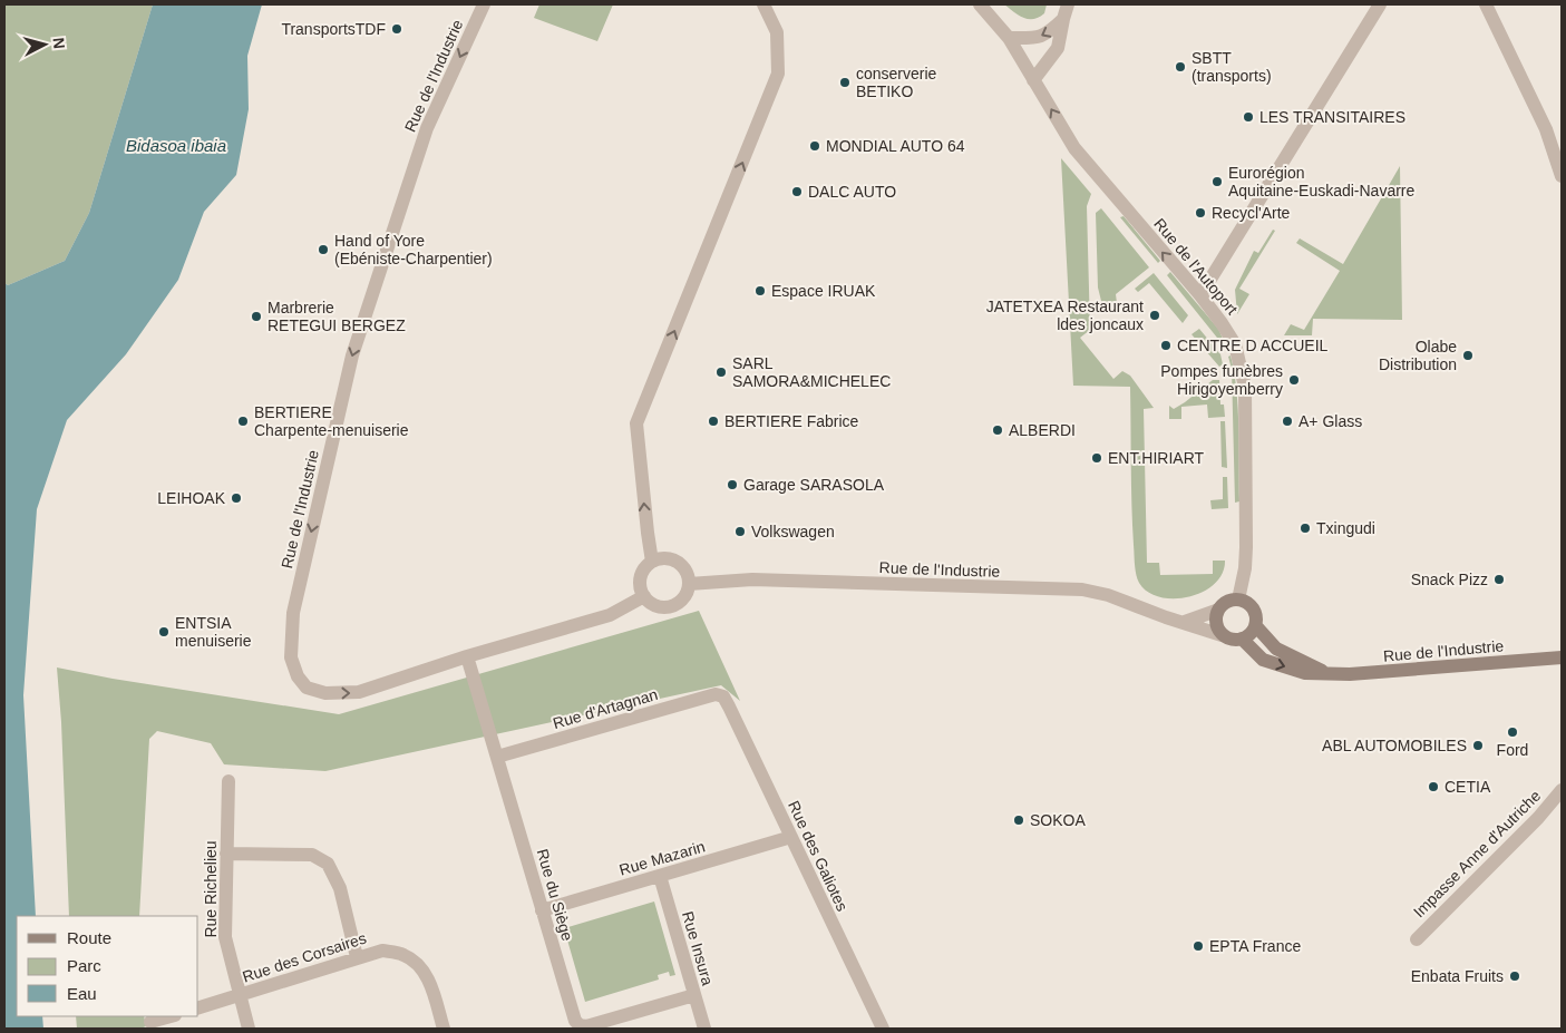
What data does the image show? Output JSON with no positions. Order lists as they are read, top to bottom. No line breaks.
{"streets":{"street":["Rue de l'Industrie","Rue de l'Autoport","Rue d'Artagnan","Impasse Anne d'Autriche","Rue des Galiotes","Rue Mazarin","Rue Richelieu","Rue du Siège","Rue Insura","Rue des Corsaires"]},"crossings":[["Rue de l'Industrie","Rue de l'Autoport"],["Rue de l'Industrie","Rue du Siège"],["Rue d'Artagnan","Rue des Galiotes"],["Rue d'Artagnan","Rue du Siège"],["Rue des Galiotes","Rue Mazarin"],["Rue Mazarin","Rue du Siège"],["Rue Mazarin","Rue Insura"],["Rue Richelieu","Rue des Corsaires"],["Rue du Siège","Rue Insura"]],"one_way":["Rue de l'Autoport"],"water":["Bidasoa ibaia"],"places":["TransportsTDF","SBTT (transports)","conserverie BETIKO","LES TRANSITAIRES","MONDIAL AUTO 64","Eurorégion Aquitaine-Euskadi-Navarre","DALC AUTO","Recycl'Arte","Hand of Yore (Ebéniste-Charpentier)","Espace IRUAK","JATETXEA Restaurant ldes joncaux","Marbrerie RETEGUI BERGEZ","CENTRE D ACCUEIL","Olabe Distribution","SARL SAMORA&MICHELEC","Pompes funèbres Hirigoyemberry","BERTIERE Charpente-menuiserie","BERTIERE Fabrice","A+ Glass","ALBERDI","ENT.HIRIART","Garage SARASOLA","LEIHOAK","Txingudi","Volkswagen","Snack Pizz","ENTSIA menuiserie","Ford","ABL AUTOMOBILES","CETIA","SOKOA","EPTA France","Enbata Fruits"],"legend":["Route","Parc","Eau"],"north":"right"}
